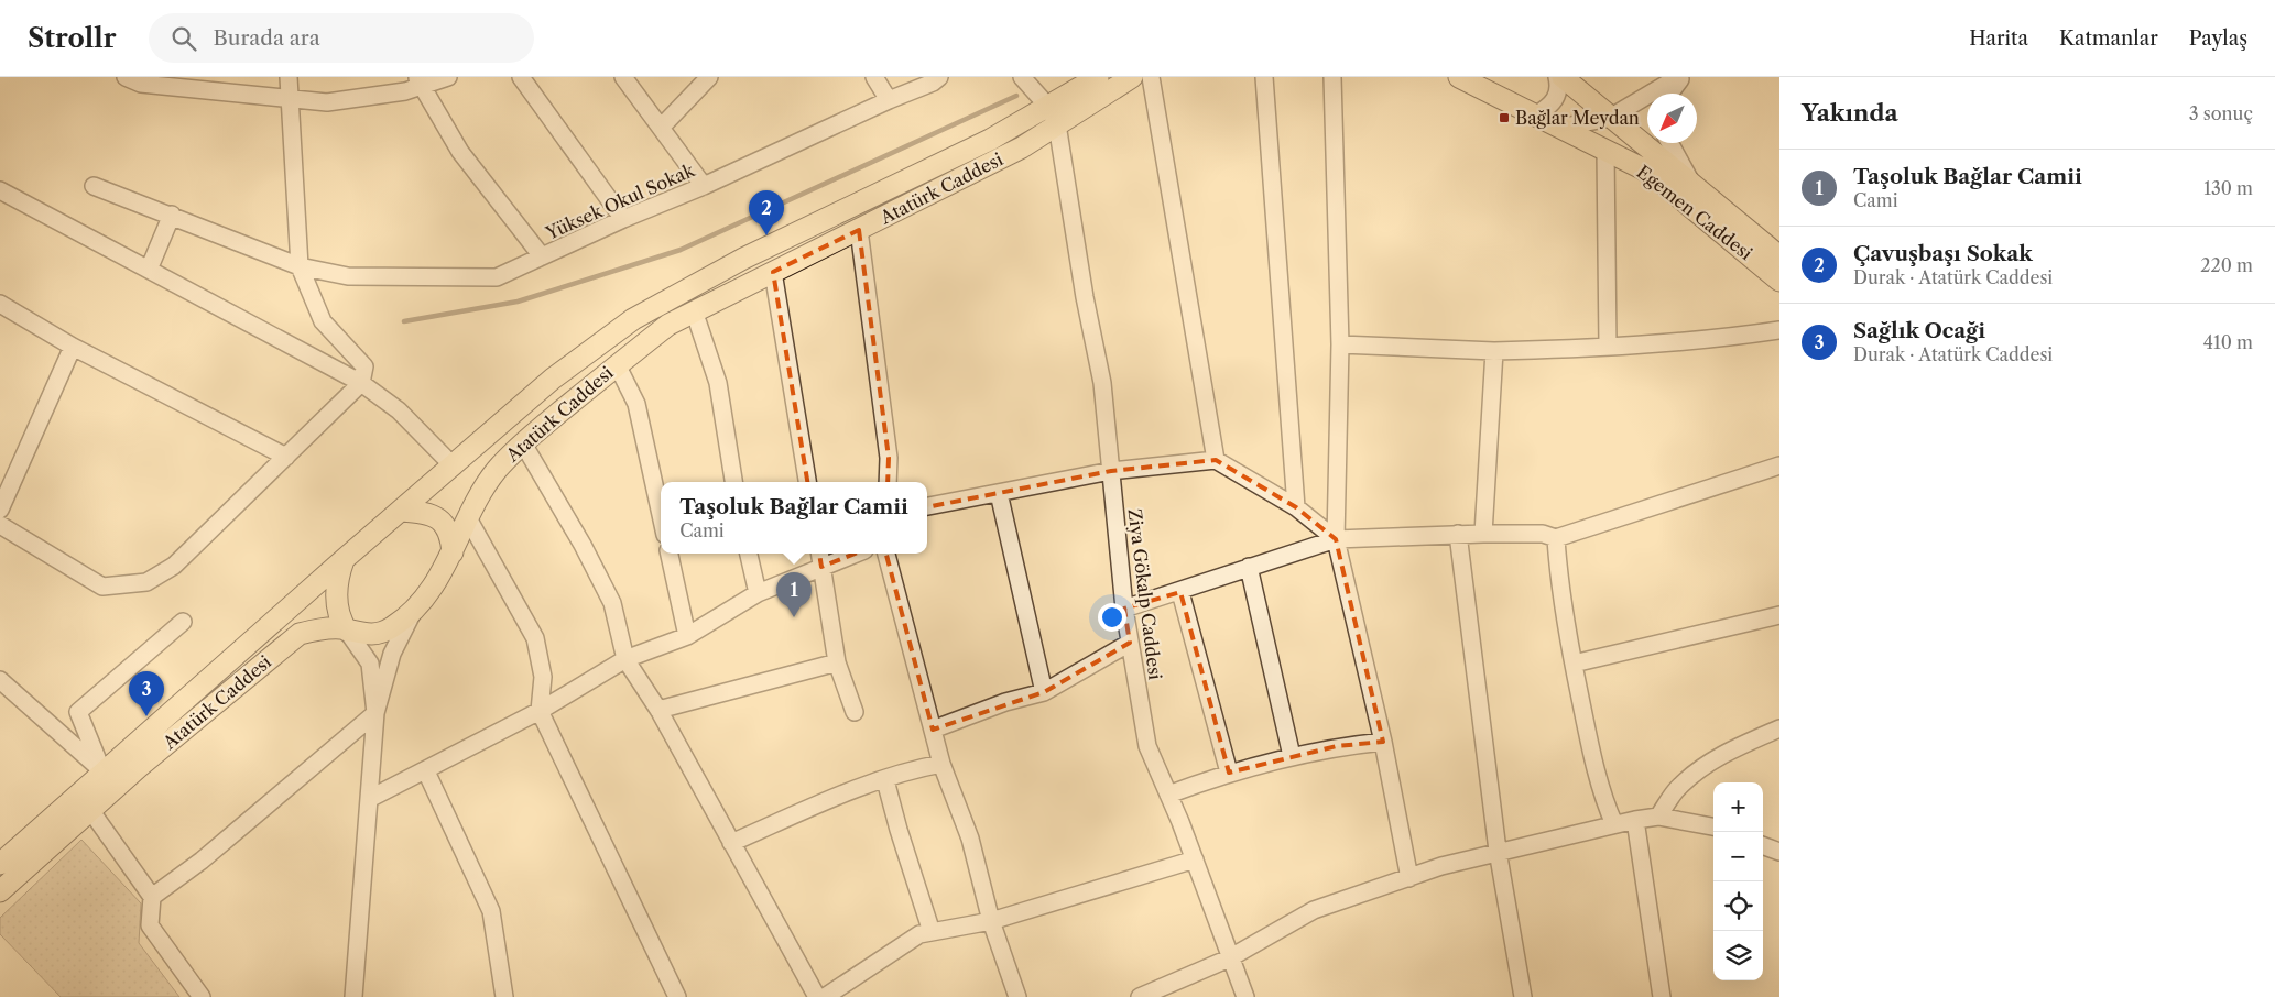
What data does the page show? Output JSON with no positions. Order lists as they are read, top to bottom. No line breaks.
{"streets":{"main road":["Atatürk Caddesi","Egemen Caddesi"],"street":["Yüksek Okul Sokak","Ziya Gökalp Caddesi"]},"crossings":[["Atatürk Caddesi","Ziya Gökalp Caddesi"]],"places":{"transit":["Bağlar Meydan"]},"north":"bottom left","page":{"header":"Strollr","search":"Burada ara","nav":["Harita","Katmanlar","Paylaş"],"heading":["Yakında","3 sonuç"],"list":[{"mark":"1","name":"Taşoluk Bağlar Camii","note":"Cami","value":"130 m"},{"mark":"2","name":"Çavuşbaşı Sokak","note":"Durak · Atatürk Caddesi","value":"220 m"},{"mark":"3","name":"Sağlık Ocaği","note":"Durak · Atatürk Caddesi","value":"410 m"}],"pins":["2","1","3"],"popup":["Taşoluk Bağlar Camii","Cami"],"map_buttons":["+","−"]}}
